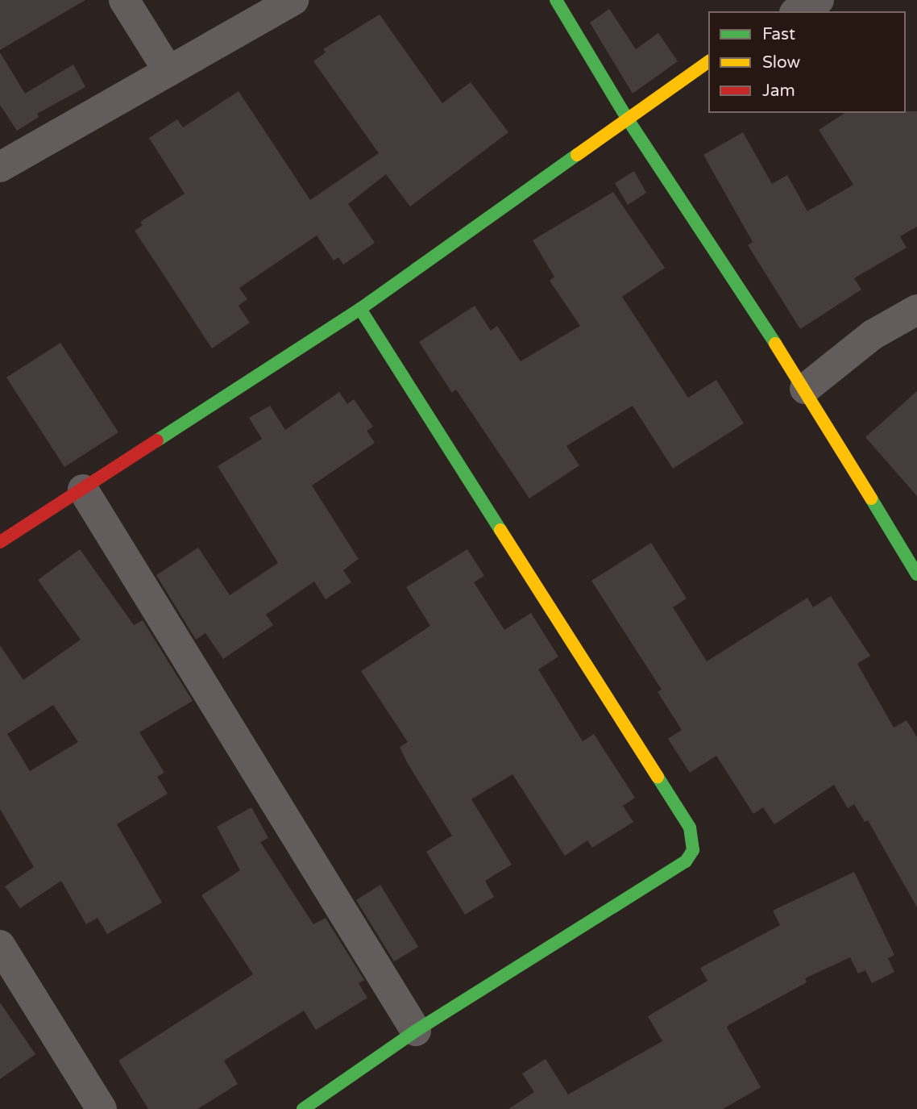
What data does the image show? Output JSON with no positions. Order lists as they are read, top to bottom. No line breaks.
{"legend":["Fast","Slow","Jam"]}
